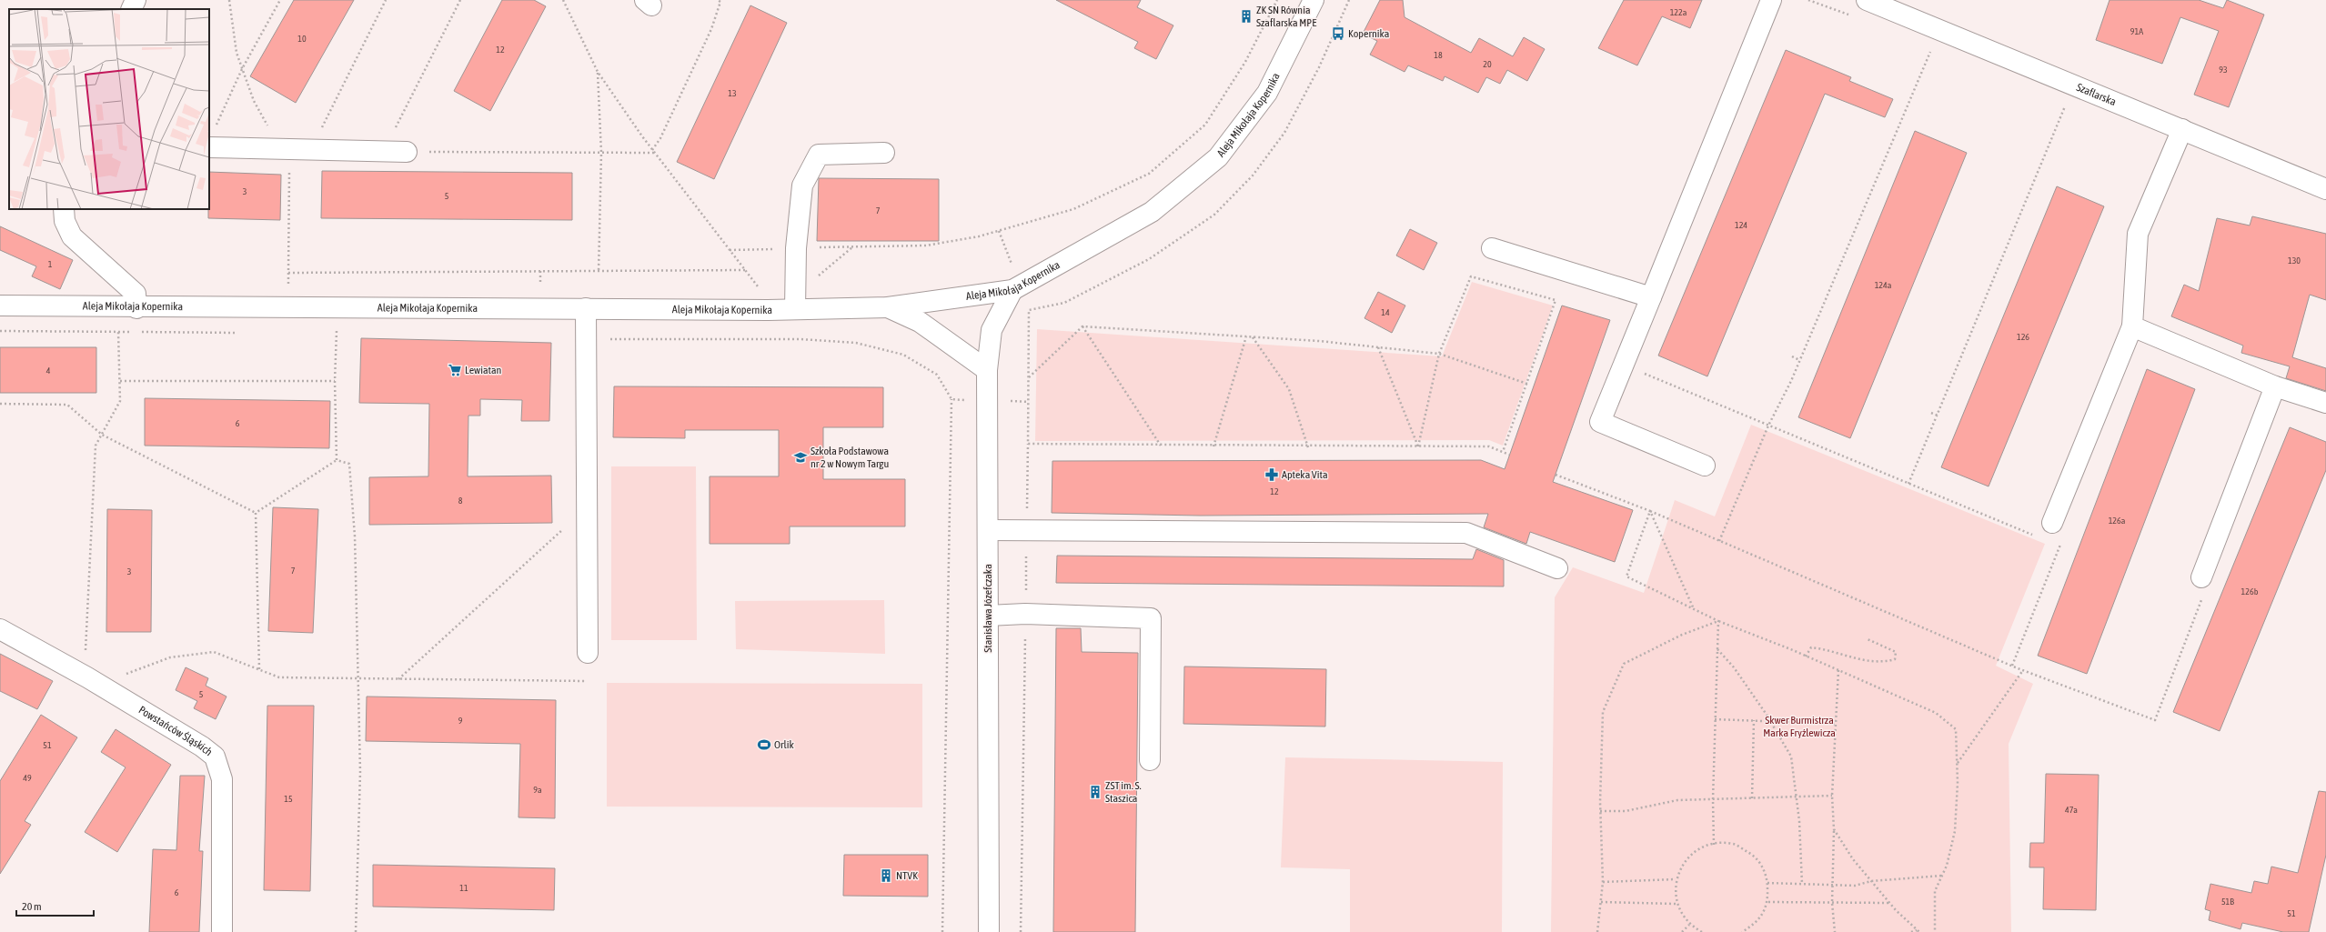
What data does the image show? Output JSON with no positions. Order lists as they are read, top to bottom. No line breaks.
{"streets":{"street":["Szaflarska","Aleja Mikołaja Kopernika","Stanisława Józefczaka","Powstańców Śląskich"]},"crossings":[["Aleja Mikołaja Kopernika","Stanisława Józefczaka"]],"parks":["Skwer Burmistrza Marka Fryźlewicza"],"places":{"building":["ZK SN Równia Szaflarska MPE","ZST im. S. Staszica","NTVK"],"bus stop":["Kopernika"],"supermarket":["Lewiatan"],"school or university":["Szkoła Podstawowa nr 2 w Nowym Targu"],"pharmacy":["Apteka Vita"],"sports":["Orlik"]},"house_numbers":["122a","91A","10","12","18","20","93","13","3","5","7","124","130","1","124a","14","126","4","6","12","8","126a","7","3","126b","5","9","51","49","9a","15","47a","11","6","51B","51"],"scale_bar":"20 m"}
